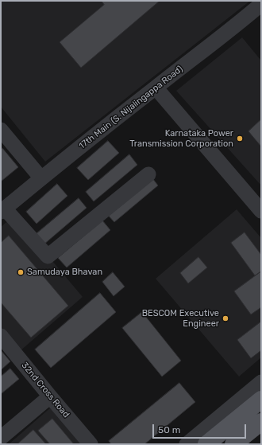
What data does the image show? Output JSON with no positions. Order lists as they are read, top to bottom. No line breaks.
{"streets":{"street":["17th Main (S. Nijalingappa Road)","32nd Cross Road"]},"places":["Karnataka Power Transmission Corporation","Samudaya Bhavan","BESCOM Executive Engineer"],"scale_bar":"50 m"}
